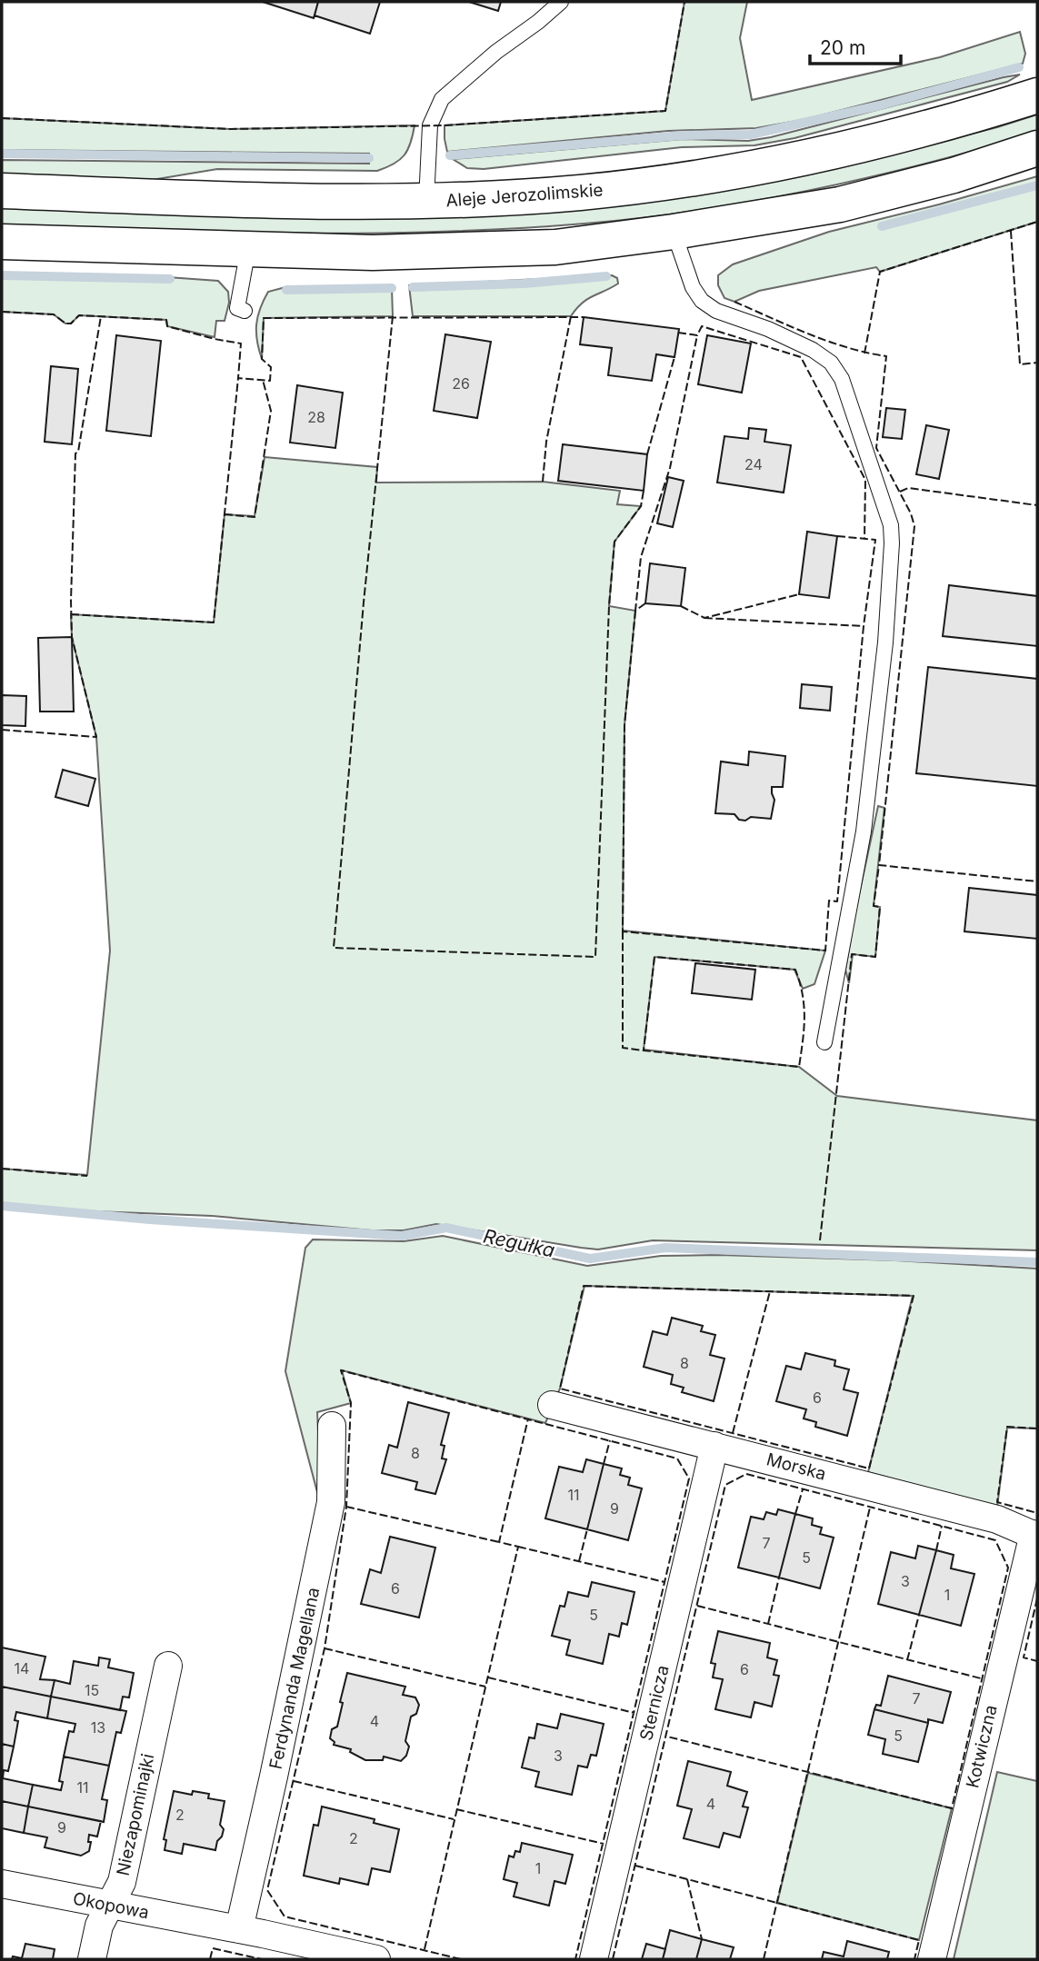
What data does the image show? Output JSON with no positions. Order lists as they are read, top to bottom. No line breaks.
{"streets":{"main road":["Aleje Jerozolimskie"],"street":["Morska","Ferdynanda Magellana","Sternicza","Kotwiczna","Niezapominajki","Okopowa"]},"crossings":[["Morska","Sternicza"],["Morska","Kotwiczna"],["Ferdynanda Magellana","Okopowa"],["Niezapominajki","Okopowa"]],"water":["Regułka"],"house_numbers":["26","28","24","8","6","8","11","9","7","5","3","6","1","5","14","6","15","7","4","13","5","3","11","4","2","9","2","1"],"scale_bar":"20 m"}
